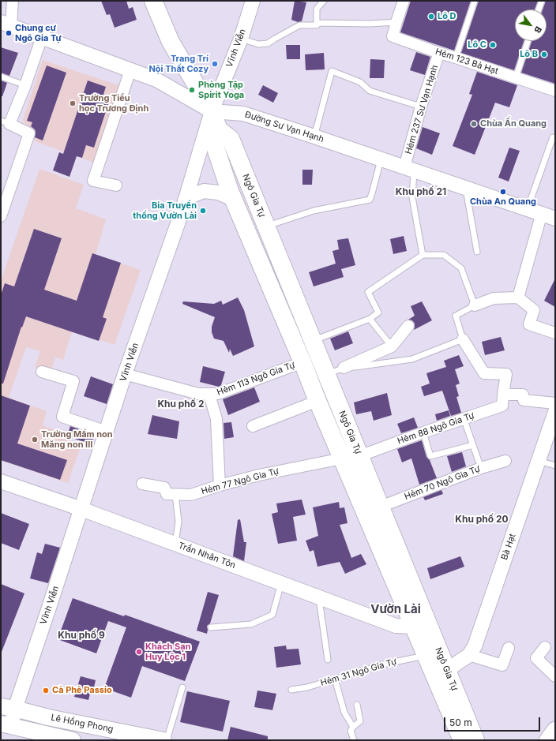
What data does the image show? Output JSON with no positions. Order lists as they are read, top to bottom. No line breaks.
{"streets":{"main road":["Ngô Gia Tự","Lê Hồng Phong"],"street":["Vĩnh Viễn","Hẻm 123 Bà Hạt","Hẻm 237 Sư Vạn Hạnh","Đường Sư Vạn Hạnh","Hẻm 113 Ngô Gia Tự","Hẻm 88 Ngô Gia Tự","Hẻm 77 Ngô Gia Tự","Hẻm 70 Ngô Gia Tự","Bà Hạt","Trần Nhân Tôn"],"lane":["Hẻm 31 Ngô Gia Tự"]},"crossings":[["Vĩnh Viễn","Đường Sư Vạn Hạnh"],["Vĩnh Viễn","Ngô Gia Tự"],["Vĩnh Viễn","Hẻm 113 Ngô Gia Tự"],["Vĩnh Viễn","Trần Nhân Tôn"],["Vĩnh Viễn","Lê Hồng Phong"],["Hẻm 123 Bà Hạt","Hẻm 237 Sư Vạn Hạnh"],["Hẻm 237 Sư Vạn Hạnh","Đường Sư Vạn Hạnh"],["Đường Sư Vạn Hạnh","Ngô Gia Tự"],["Ngô Gia Tự","Hẻm 113 Ngô Gia Tự"],["Ngô Gia Tự","Hẻm 88 Ngô Gia Tự"],["Ngô Gia Tự","Hẻm 77 Ngô Gia Tự"],["Ngô Gia Tự","Hẻm 70 Ngô Gia Tự"],["Ngô Gia Tự","Bà Hạt"],["Ngô Gia Tự","Trần Nhân Tôn"],["Ngô Gia Tự","Hẻm 31 Ngô Gia Tự"]],"districts":["Khu phố 21","Khu phố 2","Khu phố 20","Vườn Lài","Khu phố 9"],"places":["Lô D","Chung cư Ngô Gia Tự","Lô C","Lô B","Trang Trí Nội Thất Cozy","Phòng Tập Spirit Yoga","Trường Tiểu học Trương Định","Chùa Ấn Quang","Chùa An Quang","Bia Truyền thống Vườn Lài","Trường Mầm non Măng non III","Khách Sạn Huy Lộc 1","Cà Phê Passio"],"scale_bar":"50 m","north":"bottom right"}
